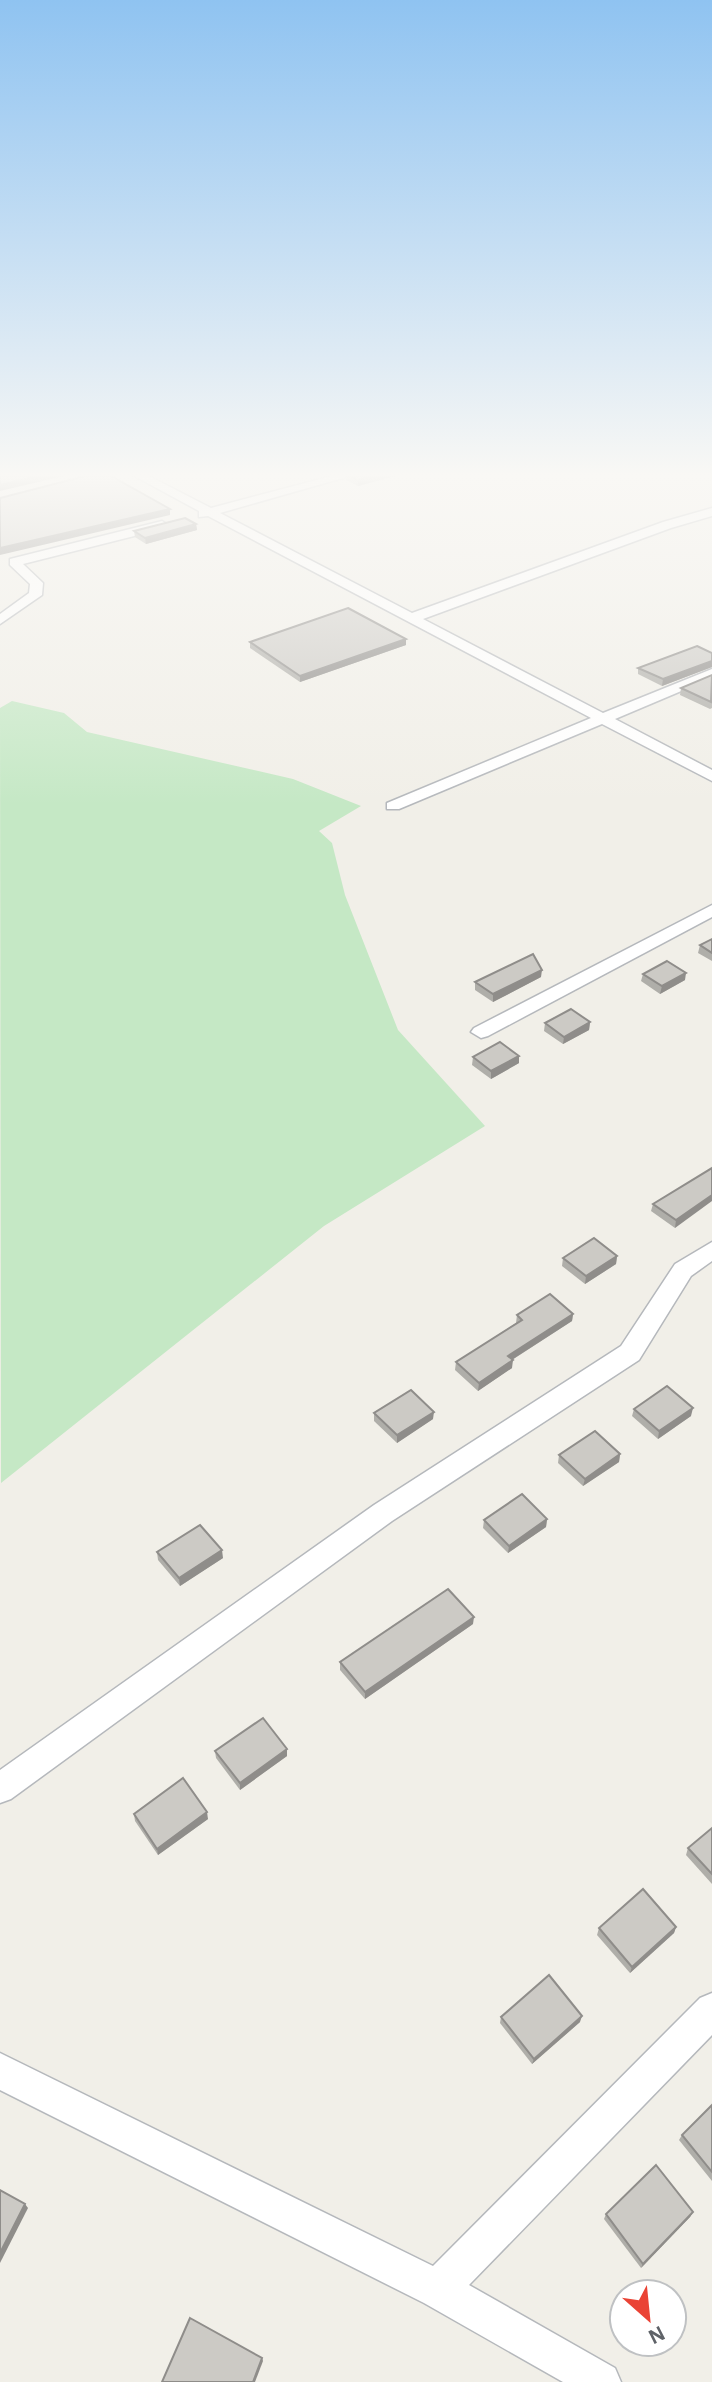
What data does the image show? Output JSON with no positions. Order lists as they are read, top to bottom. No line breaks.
{"north":"bottom right"}
